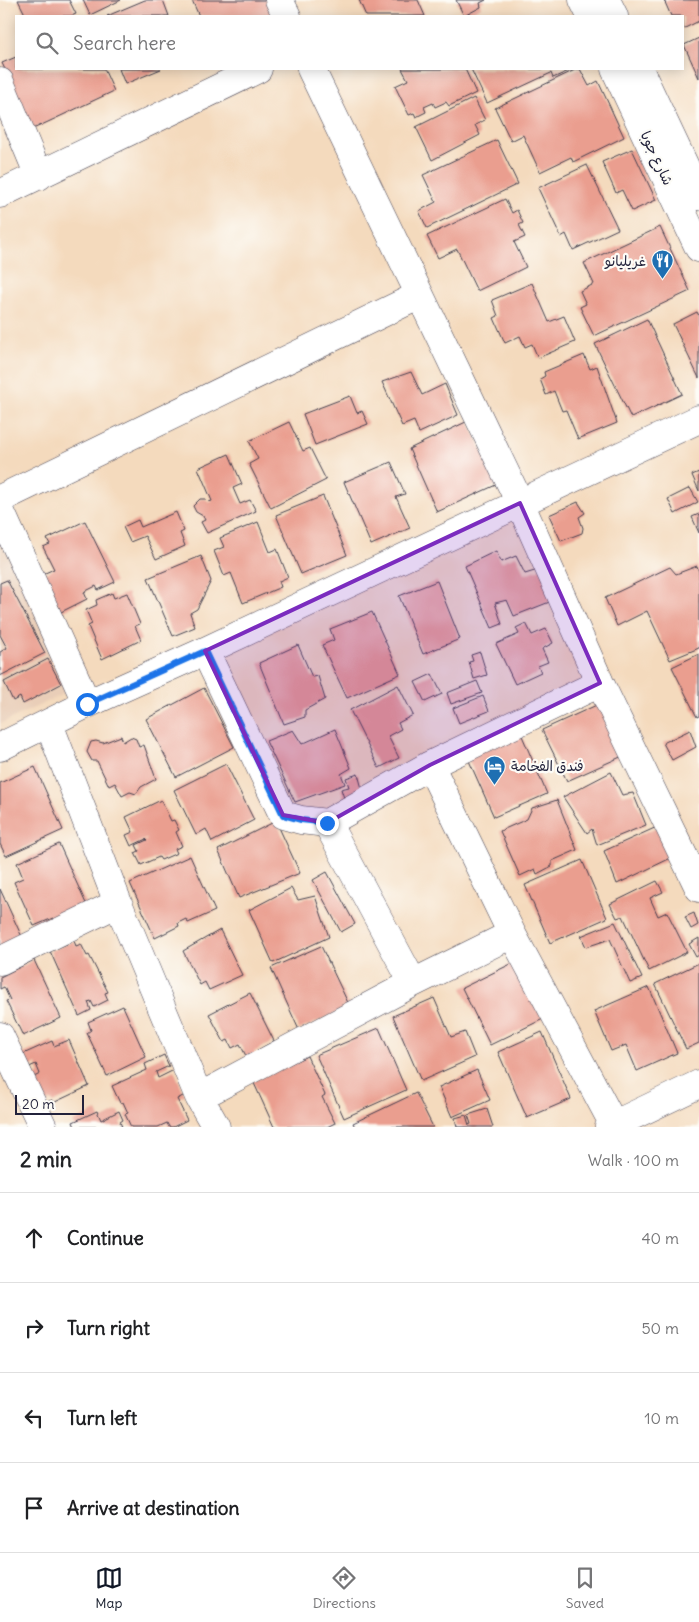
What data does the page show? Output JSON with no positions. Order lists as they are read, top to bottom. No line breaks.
{"streets":{"street":["شارع جوبا"]},"places":{"restaurant":["غريليانو"],"hotel":["فندق الفخامة"]},"scale_bar":"20 m","page":{"search":"Search here","scale":"20 m","heading":["2 min","Walk · 100 m"],"list":[["Continue","40 m"],["Turn right","50 m"],["Turn left","10 m"],"Arrive at destination"],"nav":["Map","Directions","Saved"]}}
